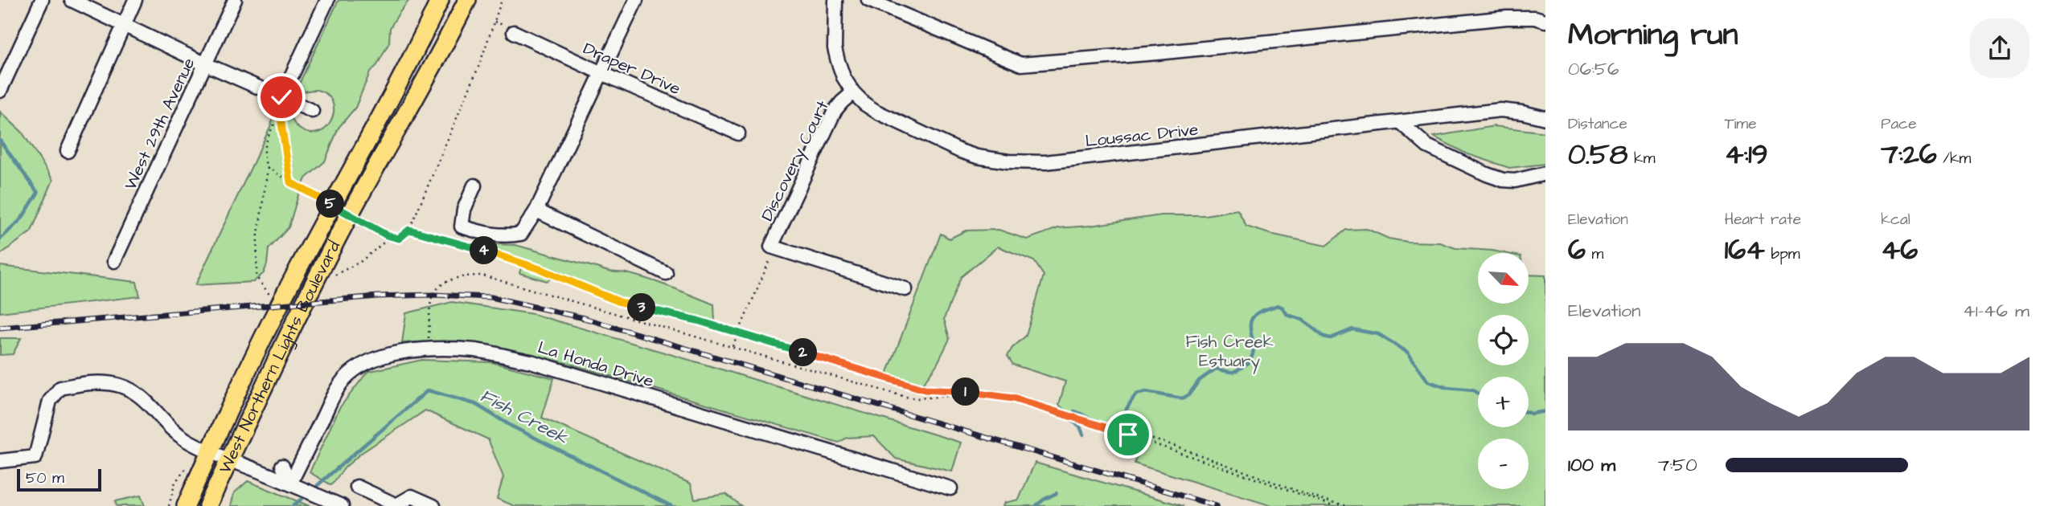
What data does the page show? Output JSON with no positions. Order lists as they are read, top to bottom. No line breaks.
{"streets":{"main road":["West Northern Lights Boulevard"],"street":["Draper Drive","West 29th Avenue","Loussac Drive","Discovery Court","La Honda Drive"]},"crossings":[["Loussac Drive","Discovery Court"]],"water":["Fish Creek"],"parks":["Fish Creek Estuary"],"scale_bar":"50 m","north":"bottom right","page":{"heading":["Morning run","06:56"],"stats":[["Distance","0.58 km"],["Time","4:19"],["Pace","7:26 /km"],["Elevation","6 m"],["Heart rate","164 bpm"],["kcal","46"]],"pins":["5","4","3","2","1"],"map_buttons":["+","−"],"chart":["Elevation","41–46 m"],"list":[{"name":"100 m","note":"7:50"}],"scale":"50 m"}}
